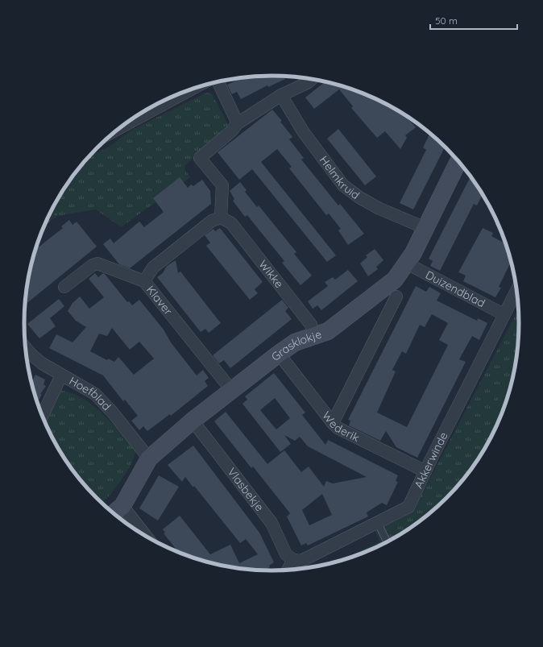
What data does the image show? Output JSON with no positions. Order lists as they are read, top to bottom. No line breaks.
{"streets":{"street":["Helmkruid","Wikke","Duizendblad","Klaver","Grasklokje","Hoefblad","Wederik","Akkerwinde","Vlasbekje"]},"crossings":[["Helmkruid","Grasklokje"],["Wikke","Grasklokje"],["Duizendblad","Grasklokje"],["Duizendblad","Akkerwinde"],["Klaver","Grasklokje"],["Grasklokje","Hoefblad"],["Grasklokje","Wederik"],["Grasklokje","Vlasbekje"],["Wederik","Akkerwinde"],["Akkerwinde","Vlasbekje"]],"scale_bar":"50 m"}
